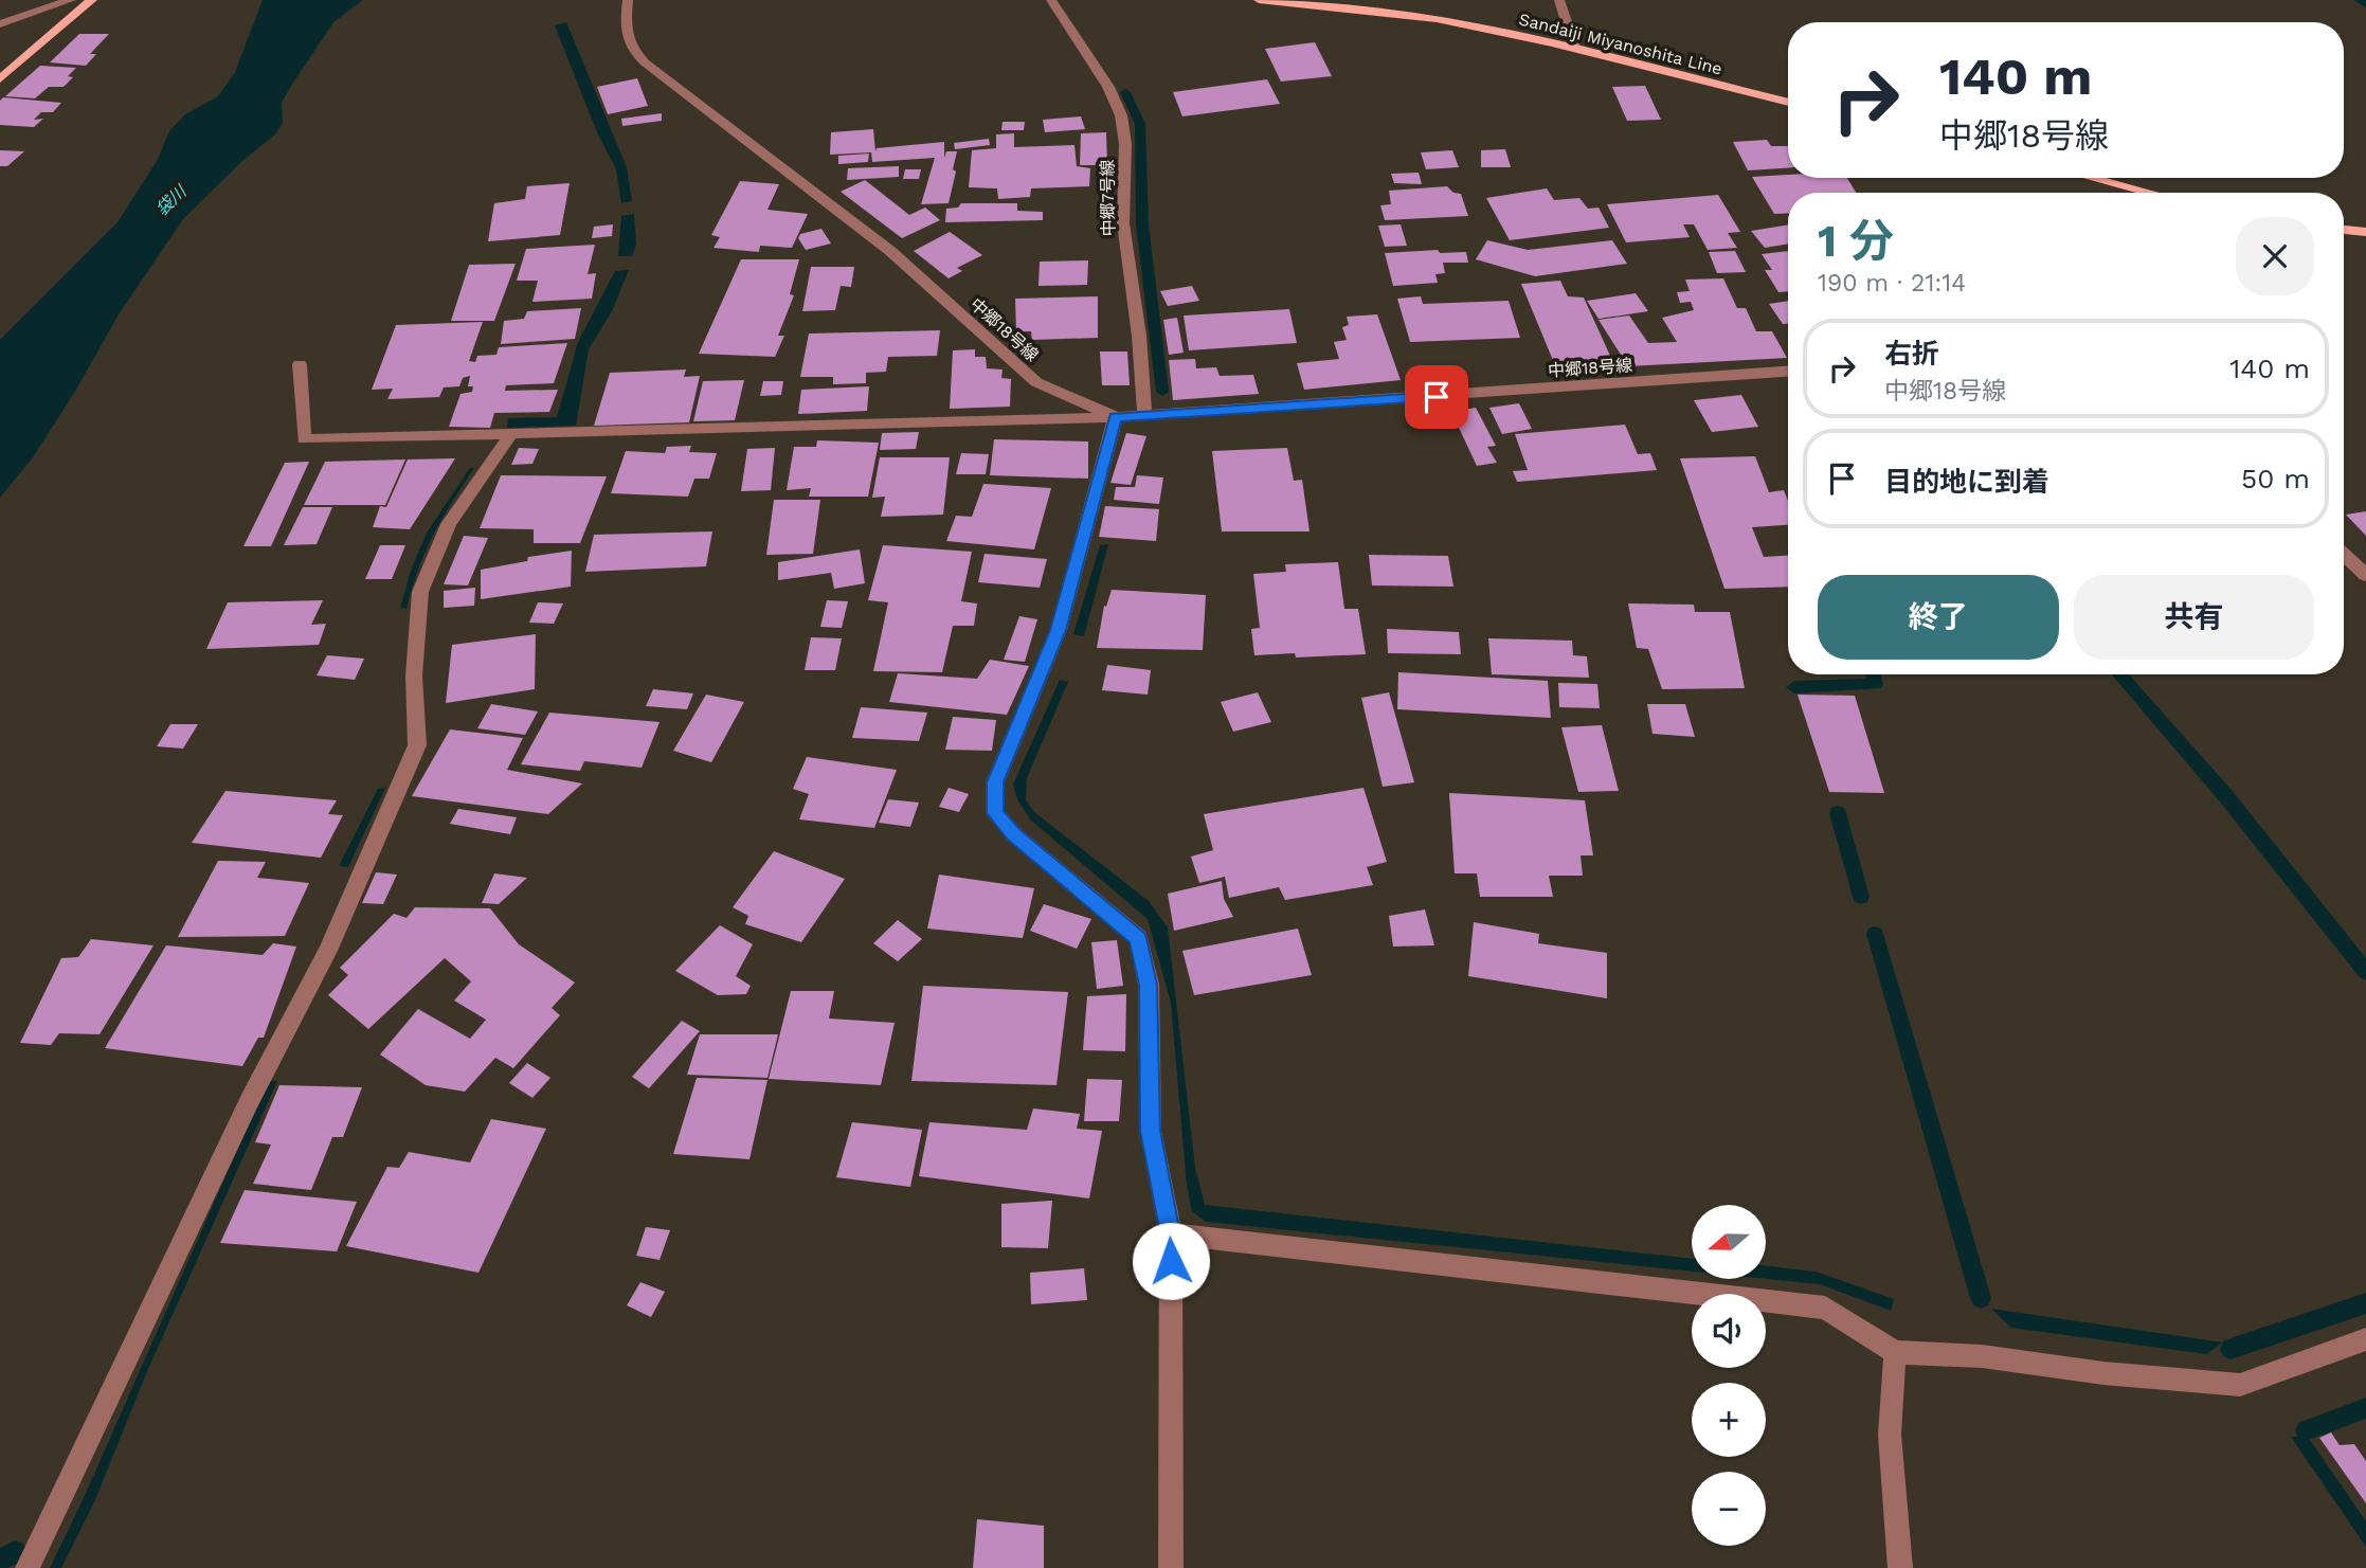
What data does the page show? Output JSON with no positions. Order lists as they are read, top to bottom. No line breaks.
{"streets":{"main road":["Sandaiji Miyanoshita Line"],"street":["中郷7号線","中郷18号線"]},"crossings":[["中郷7号線","中郷18号線"]],"water":["袋川"],"north":"left","page":{"turn":["140 m","中郷18号線"],"heading":["1 分","190 m · 21:14"],"list":[{"name":"右折","note":"中郷18号線","value":"140 m"},{"name":"目的地に到着","value":"50 m"}],"buttons":["終了","共有"],"map_buttons":["+","−"]}}
